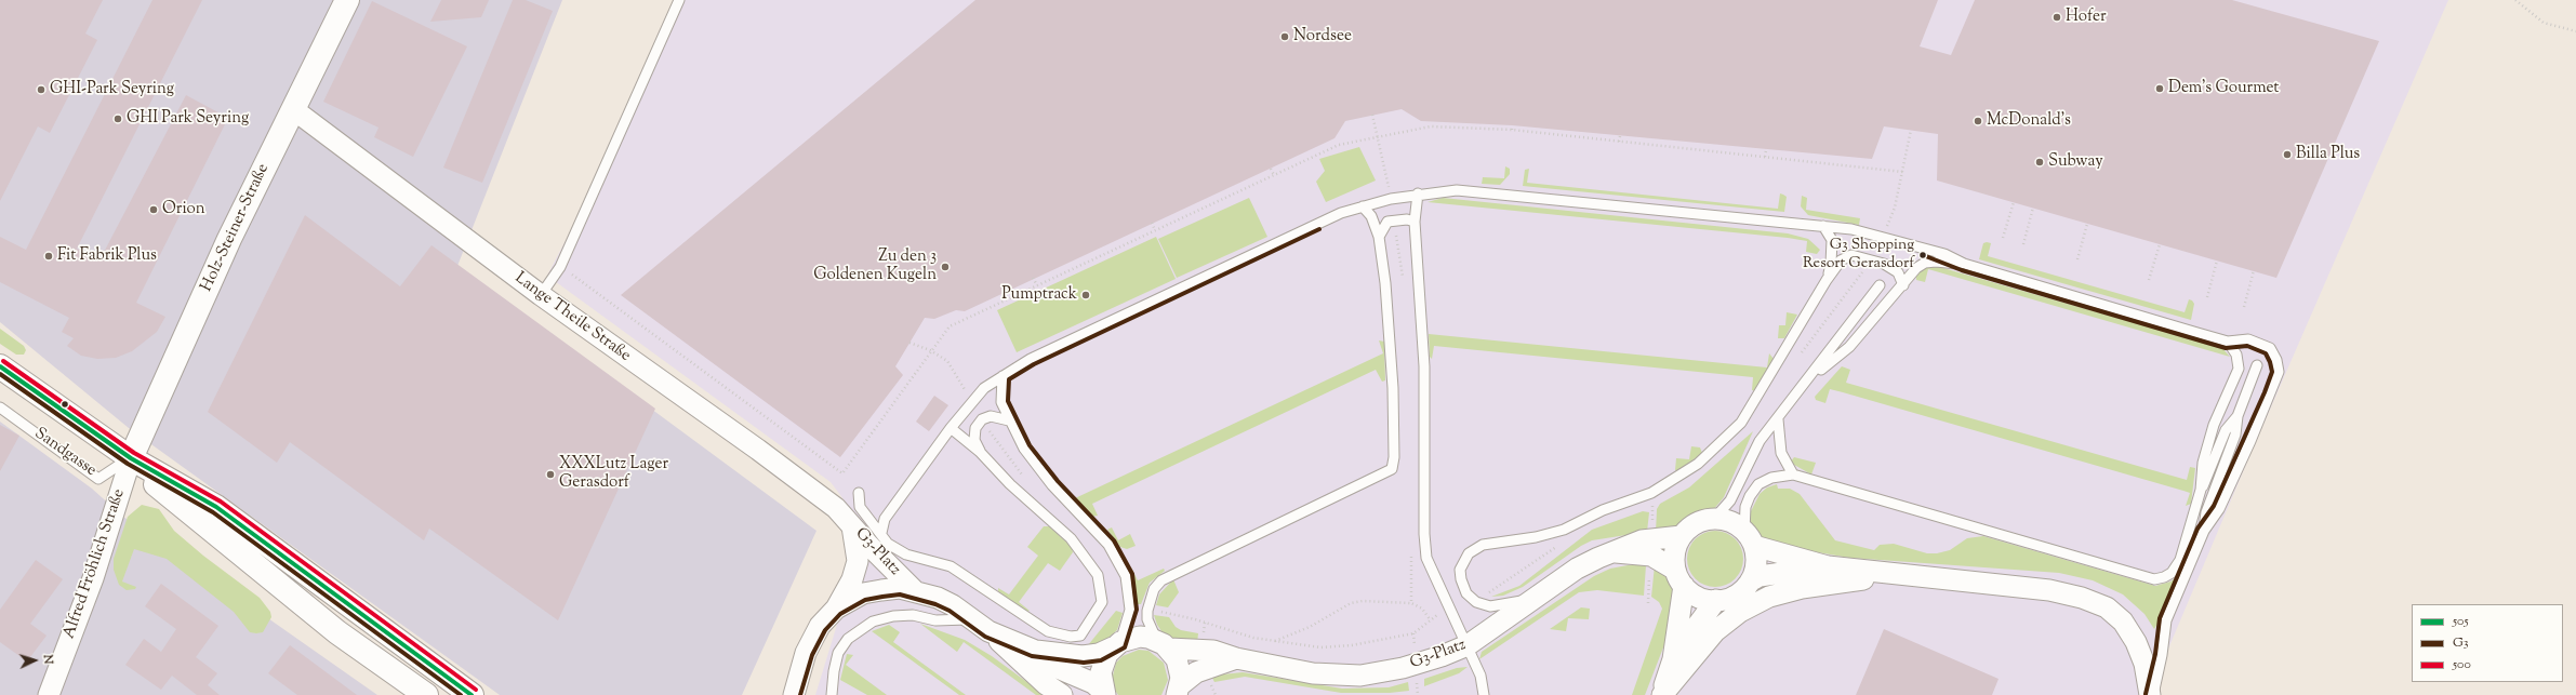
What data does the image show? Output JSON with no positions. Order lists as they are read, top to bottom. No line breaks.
{"streets":{"main road":["Holz-Steiner-Straße"],"street":["Lange Theile Straße","G3-Platz","Alfred Fröhlich Straße"],"lane":["Sandgasse"]},"crossings":[["Holz-Steiner-Straße","Lange Theile Straße"],["Holz-Steiner-Straße","Sandgasse"],["Holz-Steiner-Straße","Alfred Fröhlich Straße"],["Lange Theile Straße","G3-Platz"],["Sandgasse","Alfred Fröhlich Straße"]],"places":["Hofer","Nordsee","Dem's Gourmet","GHI-Park Seyring","GHI Park Seyring","McDonald's","Billa Plus","Subway","Orion","G3 Shopping Resort Gerasdorf","Fit Fabrik Plus","Zu den 3 Goldenen Kugeln","Pumptrack","XXXLutz Lager Gerasdorf"],"lines":["transit line G3","transit line 500","transit line 505"],"legend":["505","G3","500"],"north":"right"}
